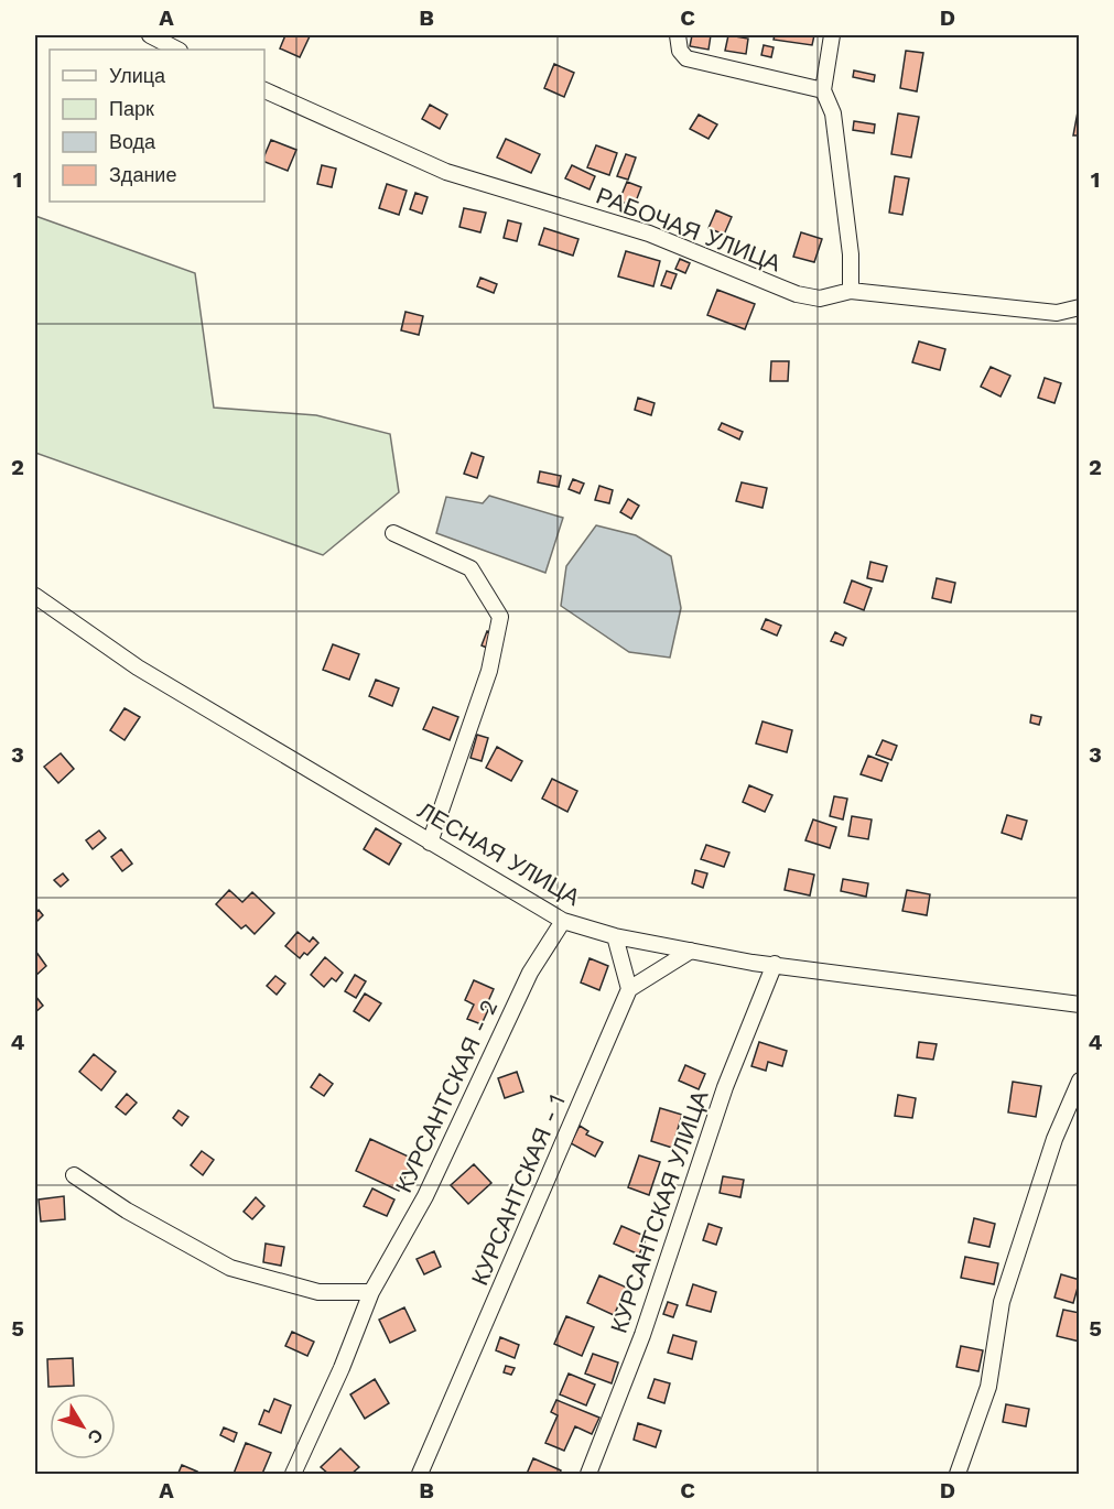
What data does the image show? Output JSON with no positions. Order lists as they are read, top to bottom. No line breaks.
{"streets":{"street":["РАБОЧАЯ УЛИЦА","ЛЕСНАЯ УЛИЦА","КУРСАНТСКАЯ - 2","КУРСАНТСКАЯ - 1","КУРСАНТСКАЯ УЛИЦА"]},"crossings":[["ЛЕСНАЯ УЛИЦА","КУРСАНТСКАЯ - 2"],["ЛЕСНАЯ УЛИЦА","КУРСАНТСКАЯ УЛИЦА"]],"legend":["Улица","Парк","Вода","Здание"],"north":"bottom right","grid":{"columns":["A","B","C","D"],"rows":["1","2","3","4","5"]}}
